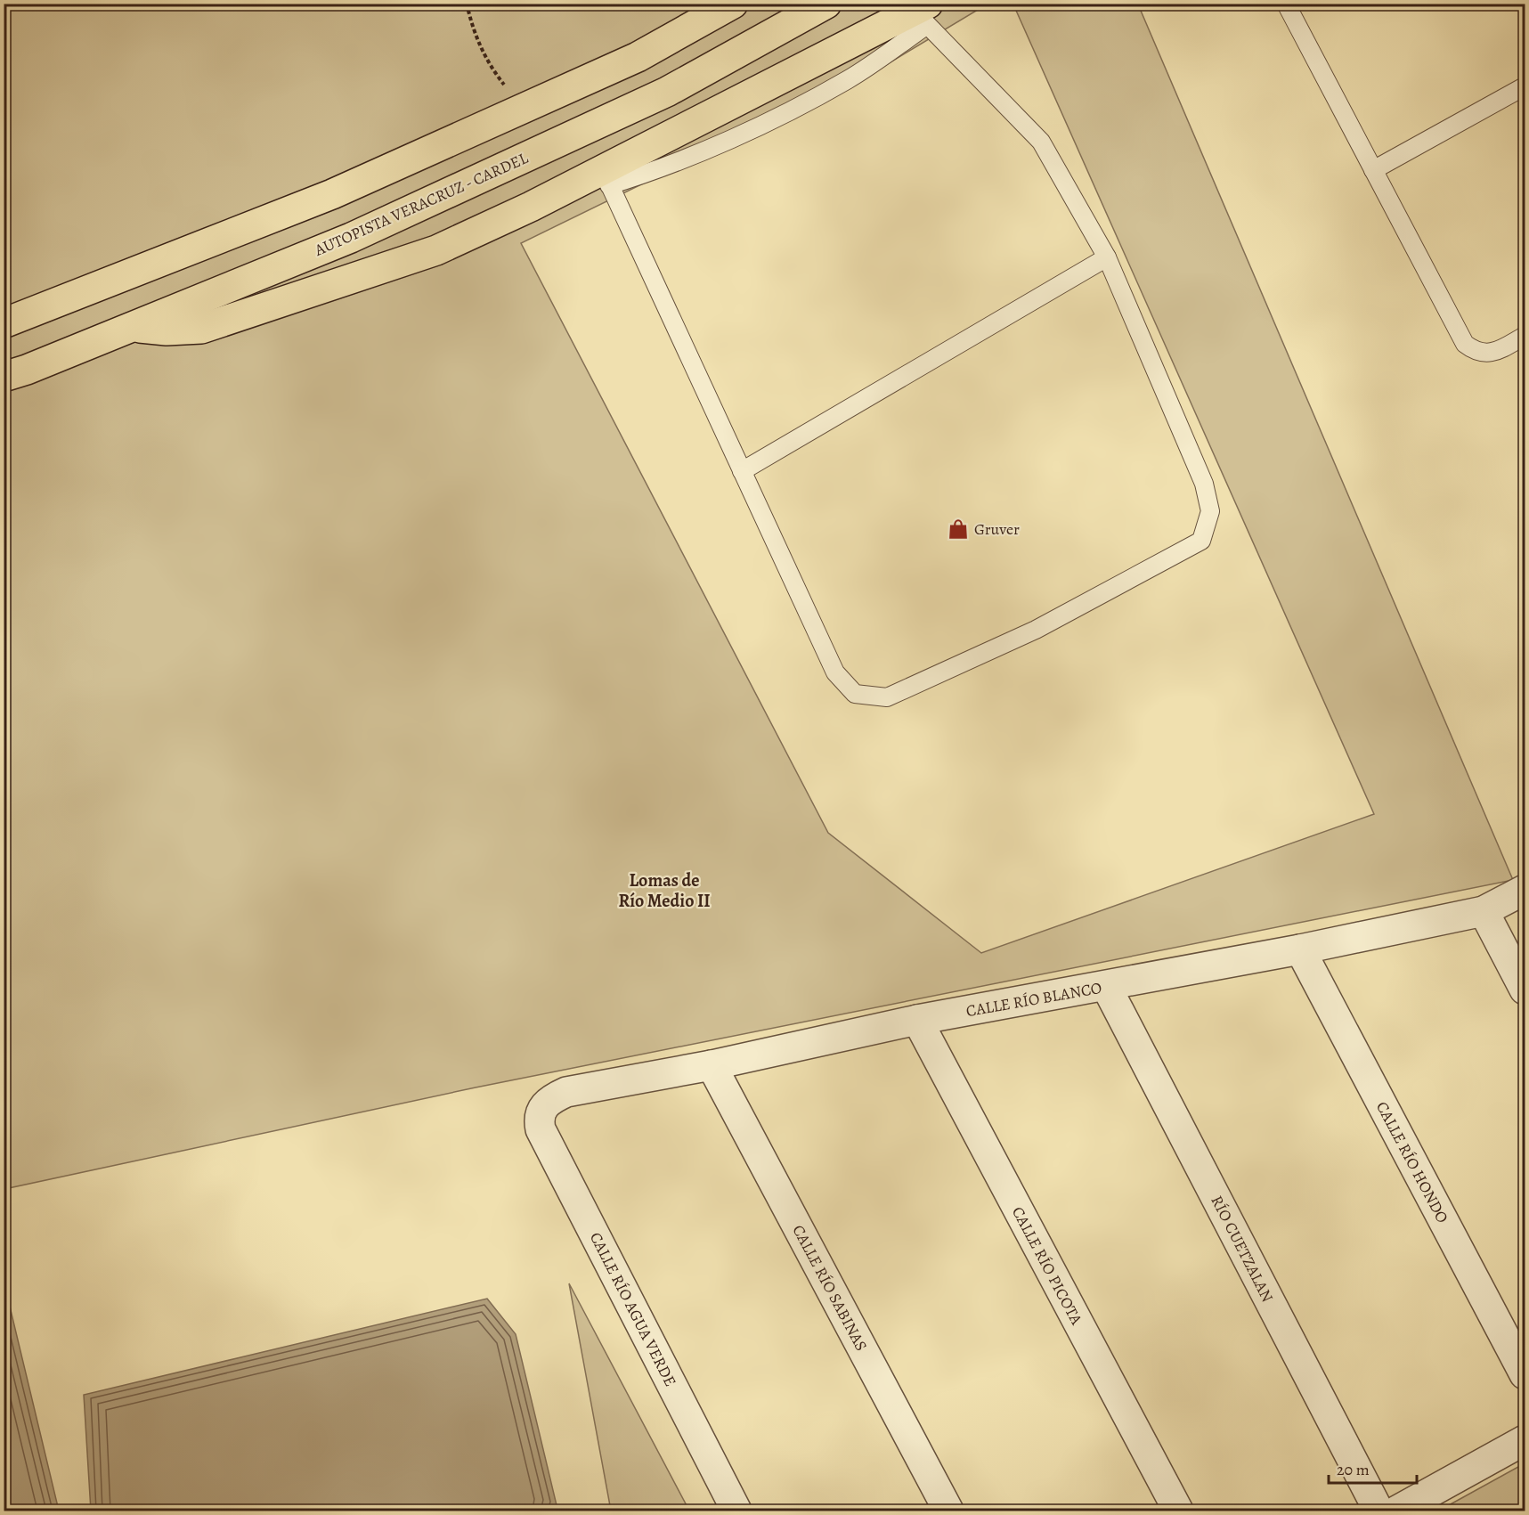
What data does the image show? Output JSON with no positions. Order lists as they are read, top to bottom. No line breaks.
{"streets":{"highway":["AUTOPISTA VERACRUZ - CARDEL"],"street":["CALLE RÍO BLANCO","CALLE RÍO HONDO","RÍO CUETZALAN","CALLE RÍO PICOTA","CALLE RÍO SABINAS","CALLE RÍO AGUA VERDE"]},"crossings":[["CALLE RÍO BLANCO","CALLE RÍO HONDO"],["CALLE RÍO BLANCO","RÍO CUETZALAN"],["CALLE RÍO BLANCO","CALLE RÍO PICOTA"],["CALLE RÍO BLANCO","CALLE RÍO SABINAS"],["CALLE RÍO BLANCO","CALLE RÍO AGUA VERDE"]],"districts":["Lomas de Río Medio II"],"places":{"shop":["Gruver"]},"scale_bar":"20 m"}
